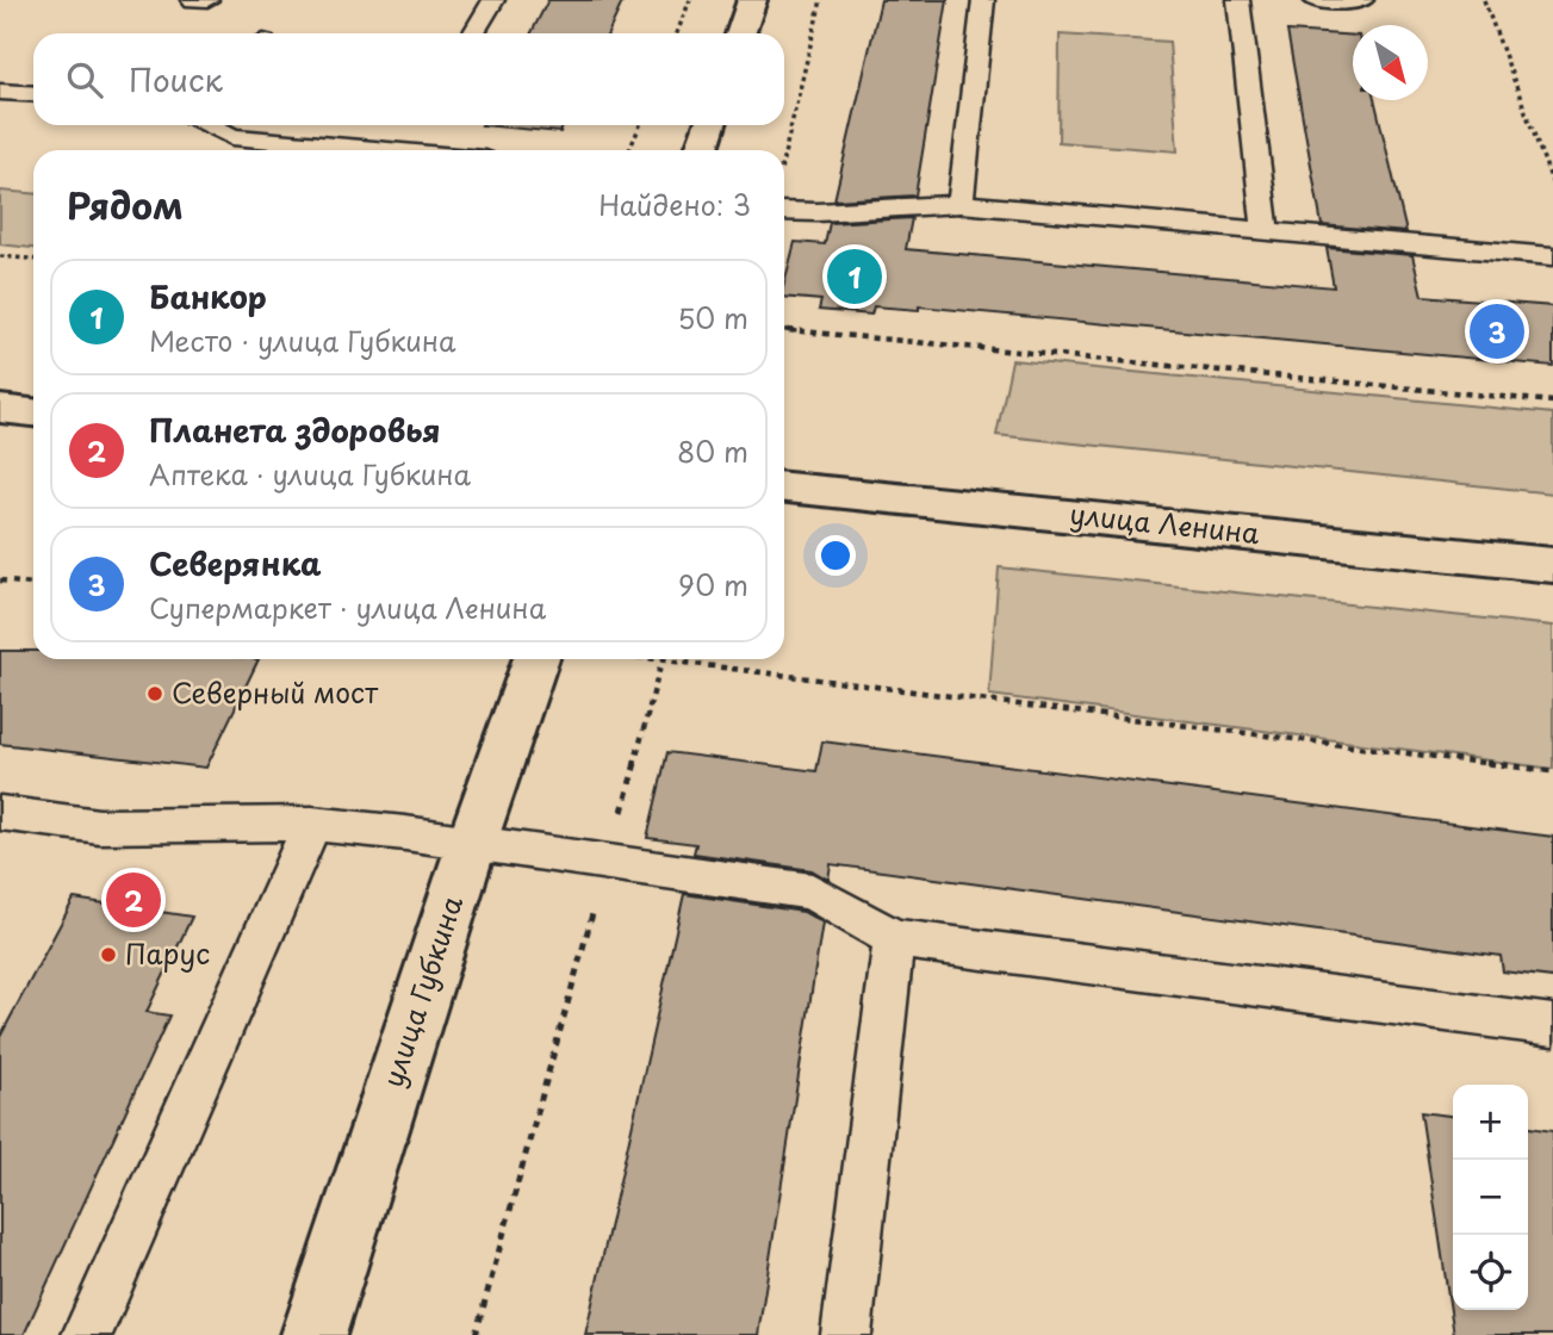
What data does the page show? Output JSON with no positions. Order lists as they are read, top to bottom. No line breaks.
{"streets":{"street":["улица Ленина","улица Губкина"]},"places":["Северный мост","Парус"],"north":"bottom right","page":{"search":"Поиск","heading":["Рядом","Найдено: 3"],"pins":["1","3","2"],"list":[{"mark":"1","name":"Банкор","note":"Место · улица Губкина","value":"50 m"},{"mark":"2","name":"Планета здоровья","note":"Аптека · улица Губкина","value":"80 m"},{"mark":"3","name":"Северянка","note":"Супермаркет · улица Ленина","value":"90 m"}],"map_buttons":["+","−"]}}
